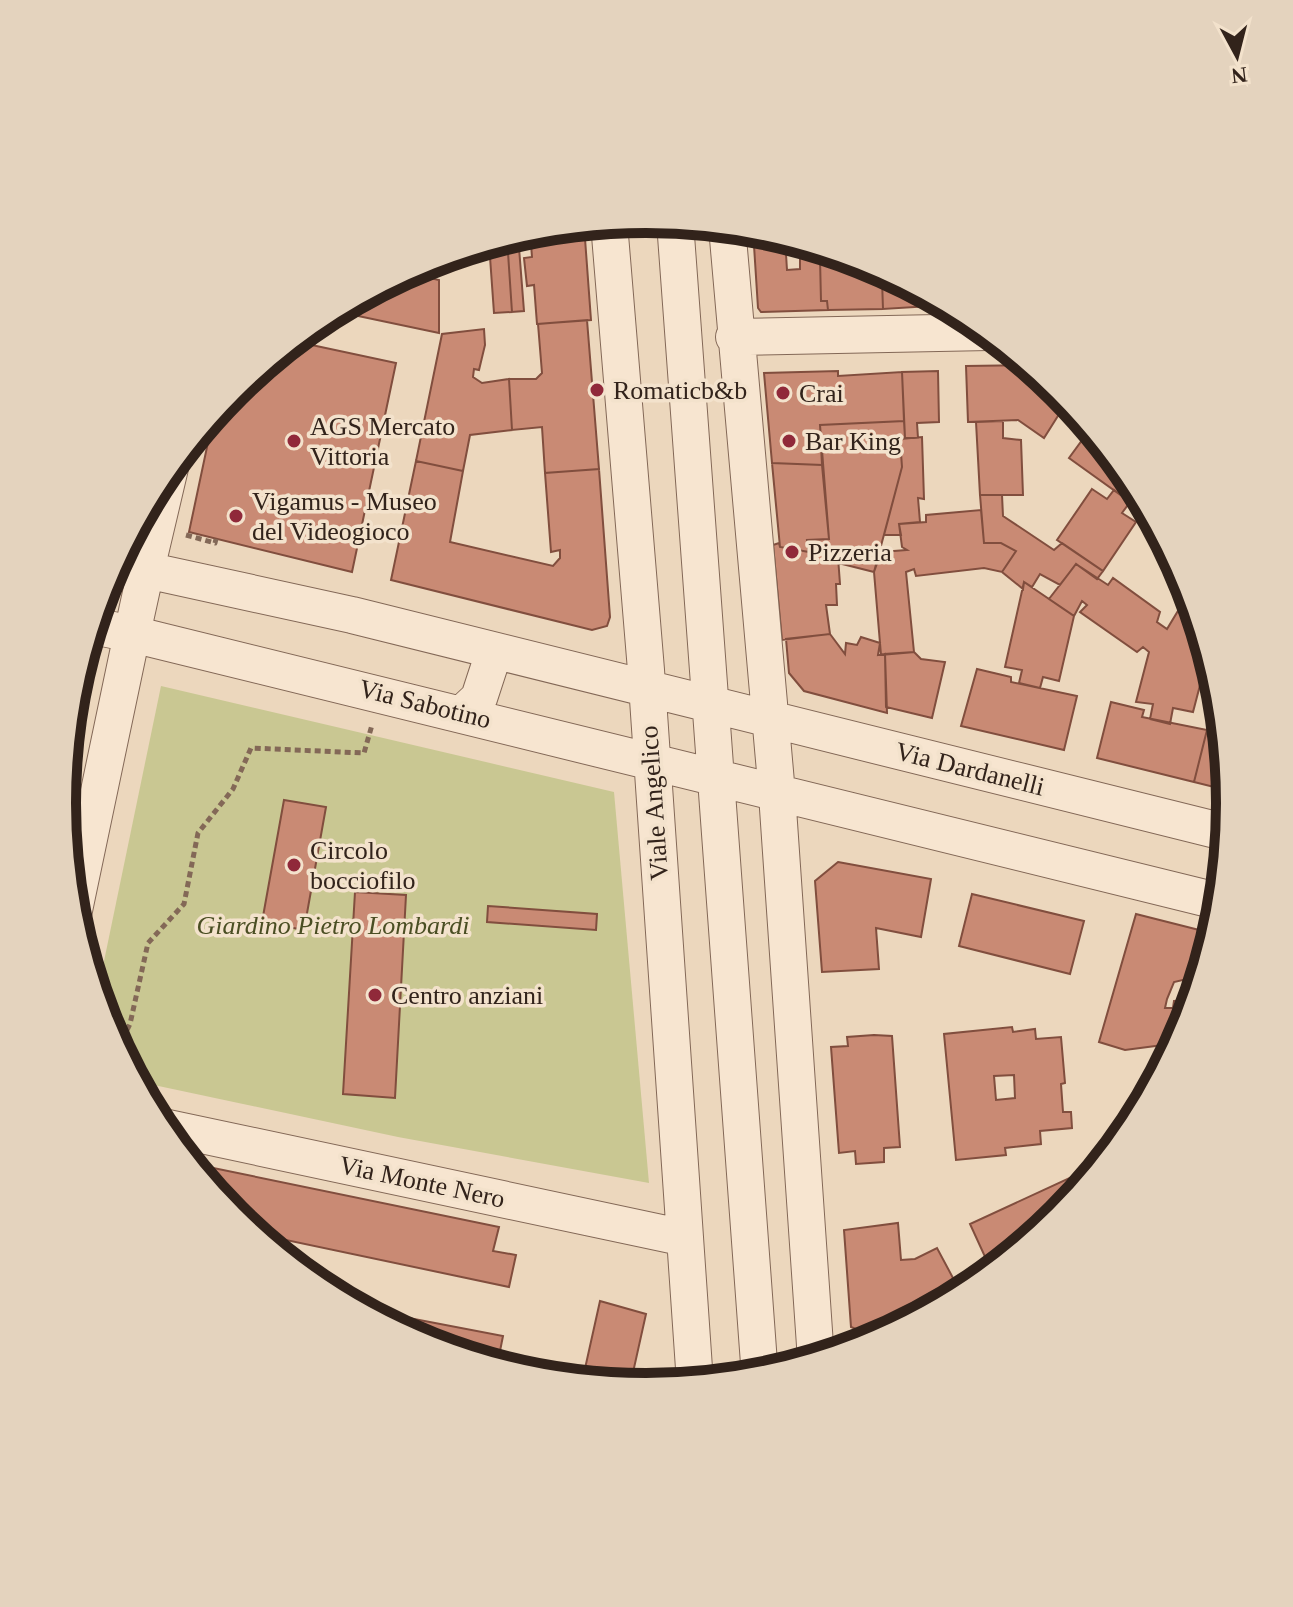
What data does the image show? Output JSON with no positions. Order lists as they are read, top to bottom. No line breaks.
{"streets":{"street":["Via Sabotino","Via Dardanelli","Viale Angelico","Via Monte Nero"]},"crossings":[["Via Sabotino","Viale Angelico"],["Viale Angelico","Via Monte Nero"]],"parks":["Giardino Pietro Lombardi"],"places":["Romaticb&b","Crai","AGS Mercato Vittoria","Bar King","Vigamus - Museo del Videogioco","Pizzeria","Circolo bocciofilo","Centro anziani"],"north":"bottom"}
